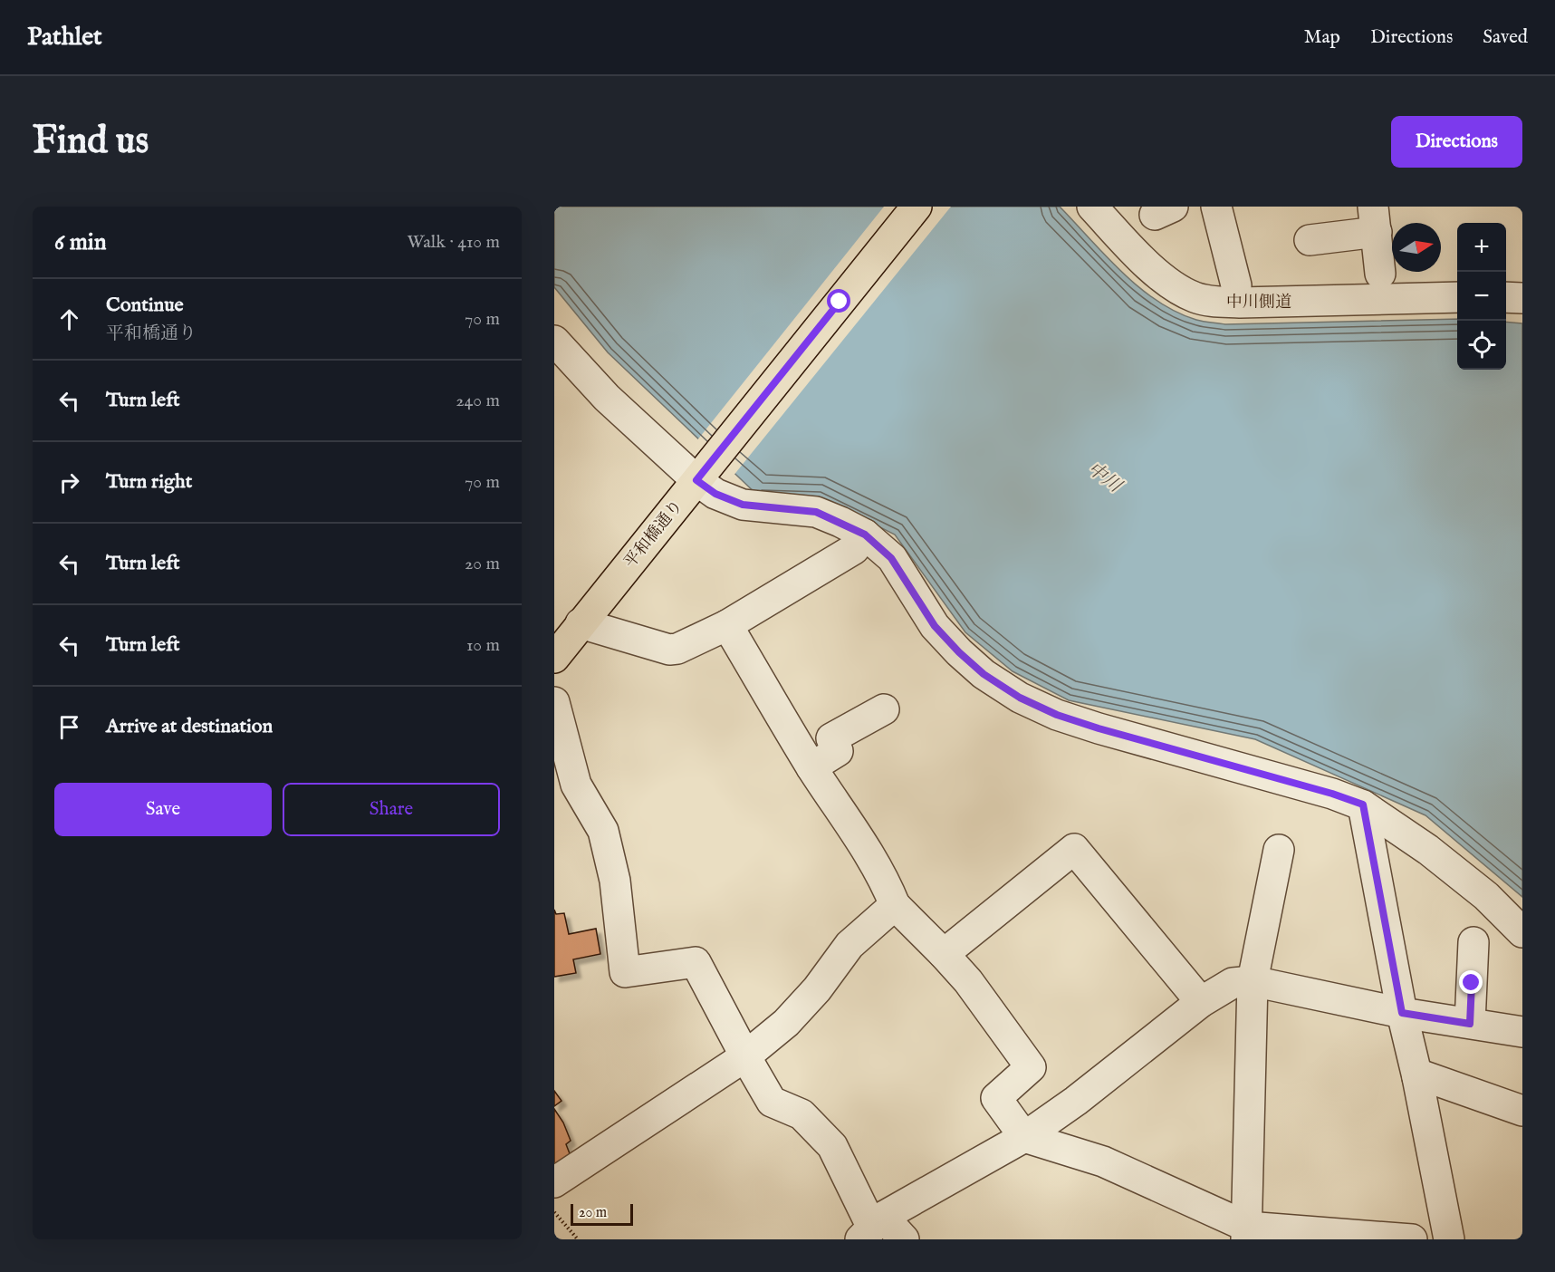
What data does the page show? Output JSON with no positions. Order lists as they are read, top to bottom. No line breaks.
{"streets":{"main road":["平和橋通り"],"street":["中川側道"]},"water":["中川"],"scale_bar":"20 m","north":"right","page":{"header":"Pathlet","nav":["Map","Directions","Saved"],"buttons":["Directions",["Save","Share"]],"title":"Find us","heading":["6 min","Walk · 410 m"],"map_buttons":["+","−"],"list":[["Continue","平和橋通り","70 m"],["Turn left","240 m"],["Turn right","70 m"],["Turn left","20 m"],["Turn left","10 m"],"Arrive at destination"],"scale":"20 m"}}
